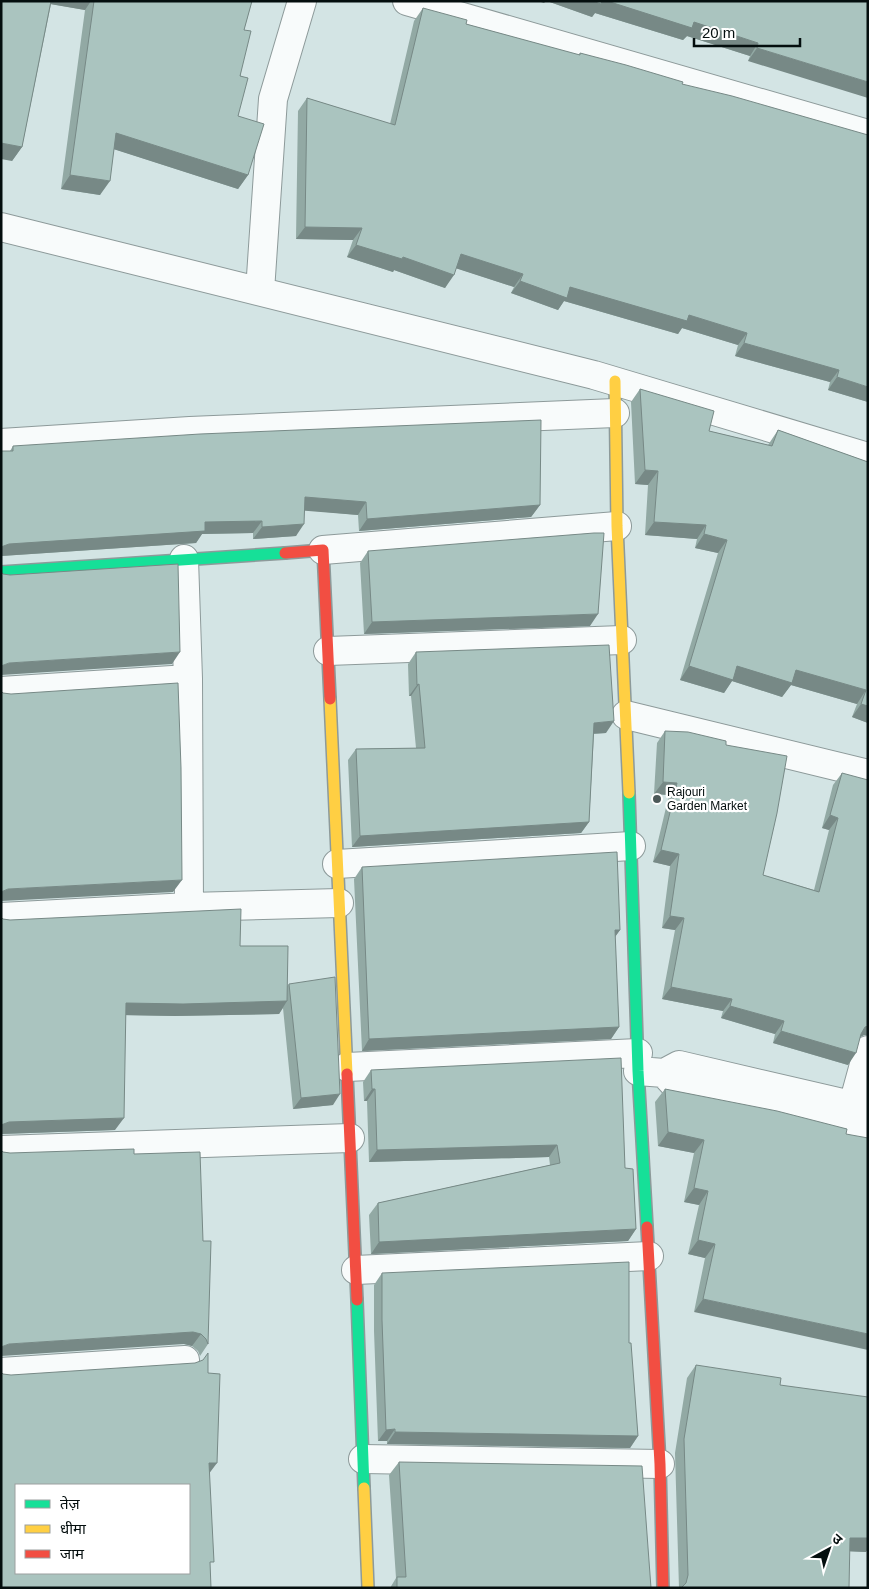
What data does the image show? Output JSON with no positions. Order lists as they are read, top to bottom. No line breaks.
{"places":["Rajouri Garden Market"],"legend":["तेज़","धीमा","जाम"],"scale_bar":"20 m","north":"top right"}
